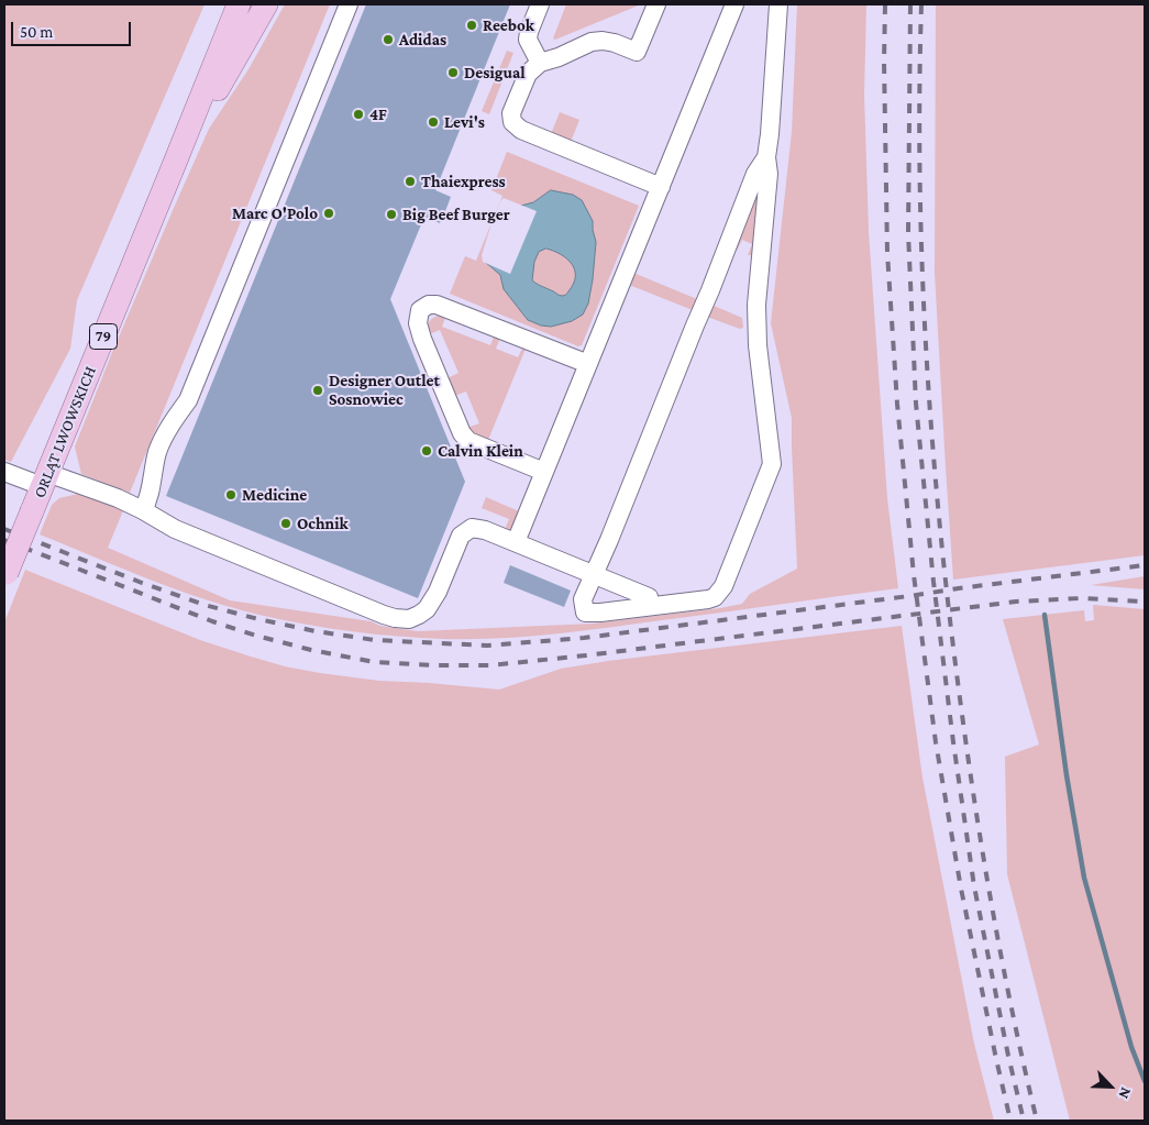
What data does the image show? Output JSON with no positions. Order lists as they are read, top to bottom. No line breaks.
{"streets":{"main road":["79","ORLĄT LWOWSKICH"]},"places":["Reebok","Adidas","Desigual","4F","Levi's","Thaiexpress","Marc O'Polo","Big Beef Burger","Designer Outlet Sosnowiec","Calvin Klein","Medicine","Ochnik"],"scale_bar":"50 m","north":"bottom right"}
